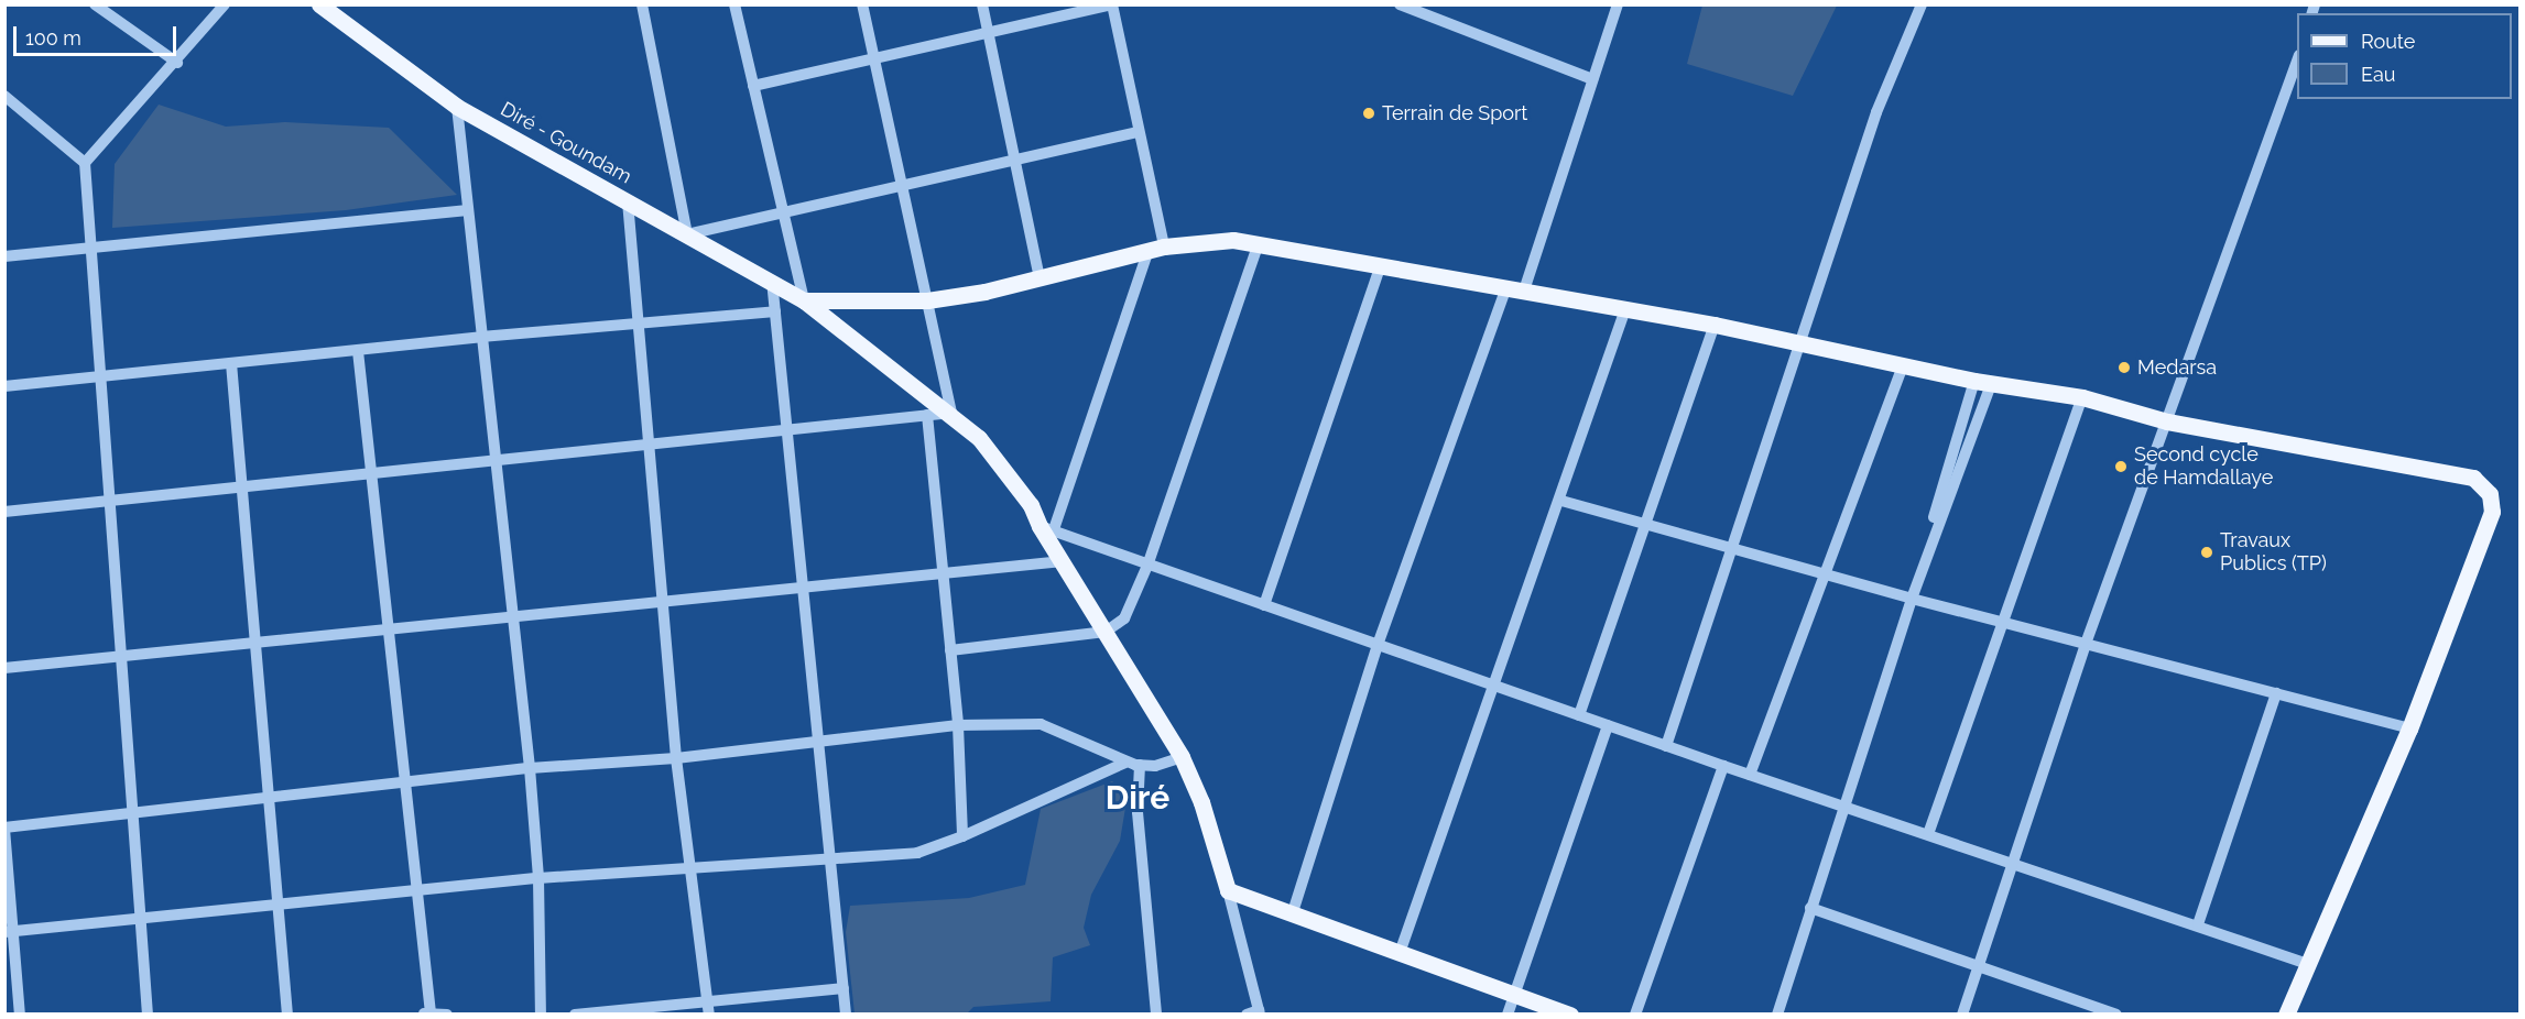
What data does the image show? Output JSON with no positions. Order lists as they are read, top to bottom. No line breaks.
{"streets":{"main road":["Diré - Goundam"]},"districts":["Diré"],"places":["Terrain de Sport","Medarsa","Second cycle de Hamdallaye","Travaux Publics (TP)"],"legend":["Route","Eau"],"scale_bar":"100 m"}
